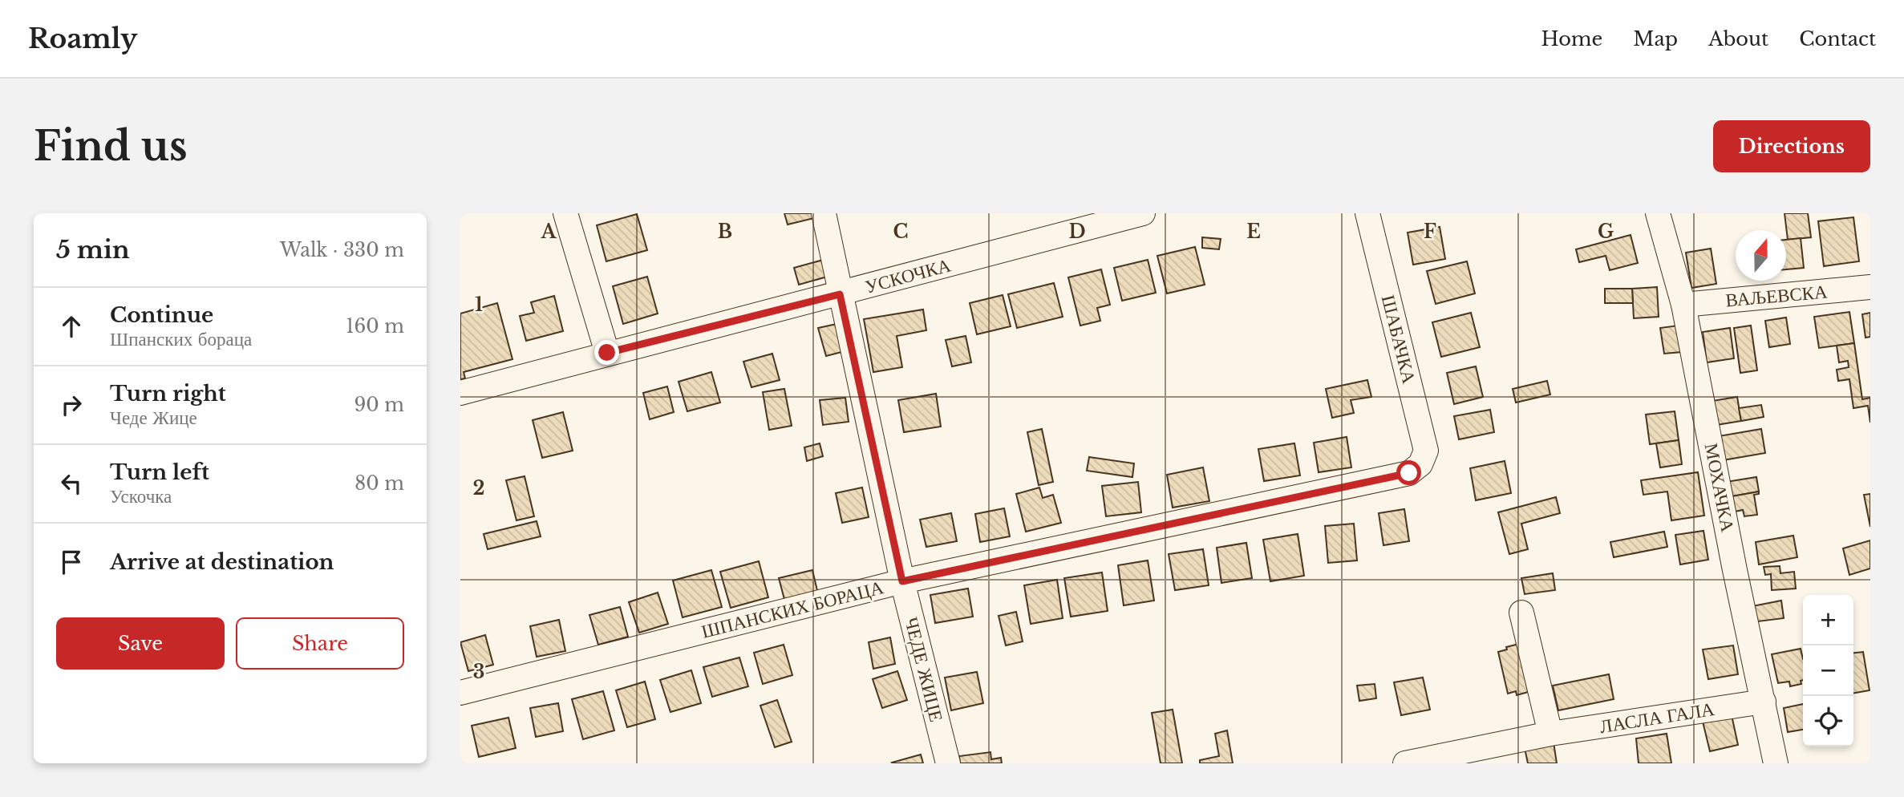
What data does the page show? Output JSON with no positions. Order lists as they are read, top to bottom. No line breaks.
{"streets":{"street":["УСКОЧКА","ВАЉЕВСКА","ШАБАЧКА","МОХАЧКА","ШПАНСКИХ БОРАЦА","ЧЕДЕ ЖИЦЕ","ЛАСЛА ГАЛА"]},"crossings":[["УСКОЧКА","ЧЕДЕ ЖИЦЕ"],["ВАЉЕВСКА","МОХАЧКА"],["ШАБАЧКА","ШПАНСКИХ БОРАЦА"],["МОХАЧКА","ЛАСЛА ГАЛА"],["ШПАНСКИХ БОРАЦА","ЧЕДЕ ЖИЦЕ"]],"north":"top","page":{"header":"Roamly","nav":["Home","Map","About","Contact"],"buttons":["Directions",["Save","Share"]],"title":"Find us","heading":["5 min","Walk · 330 m"],"list":[["Continue","Шпанских бораца","160 m"],["Turn right","Чеде Жице","90 m"],["Turn left","Ускочка","80 m"],"Arrive at destination"],"map_buttons":["+","−"]},"grid":{"columns":["A","B","C","D","E","F","G"],"rows":["1","2","3"]}}
